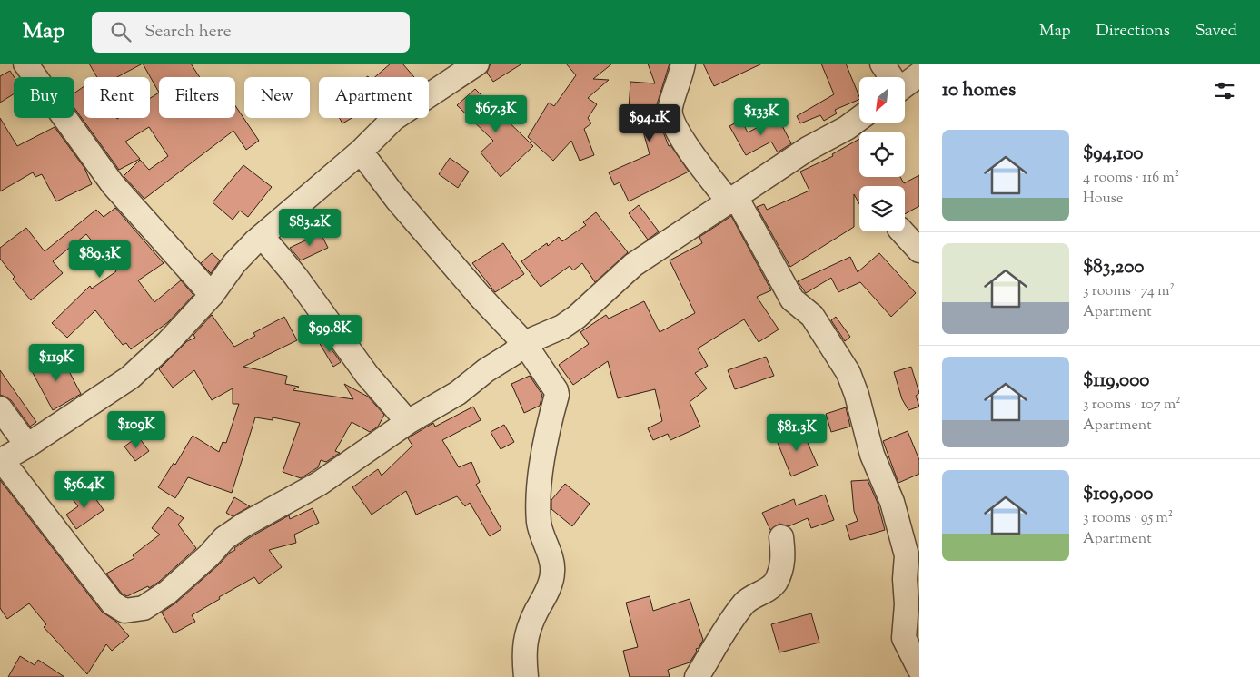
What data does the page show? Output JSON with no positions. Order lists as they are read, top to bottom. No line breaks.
{"north":"bottom left","page":{"header":"Map","search":"Search here","nav":["Map","Directions","Saved"],"heading":"10 homes","chip":["Buy","Rent","Filters","New","Apartment"],"price":["$67.3K","$133K","$94.1K","$83.2K","$89.3K","$99.8K","$119K","$109K","$81.3K","$56.4K"],"list":[{"name":"$94,100","note":"4 rooms · 116 m² · House"},{"name":"$83,200","note":"3 rooms · 74 m² · Apartment"},{"name":"$119,000","note":"3 rooms · 107 m² · Apartment"},{"name":"$109,000","note":"3 rooms · 95 m² · Apartment"}]}}
